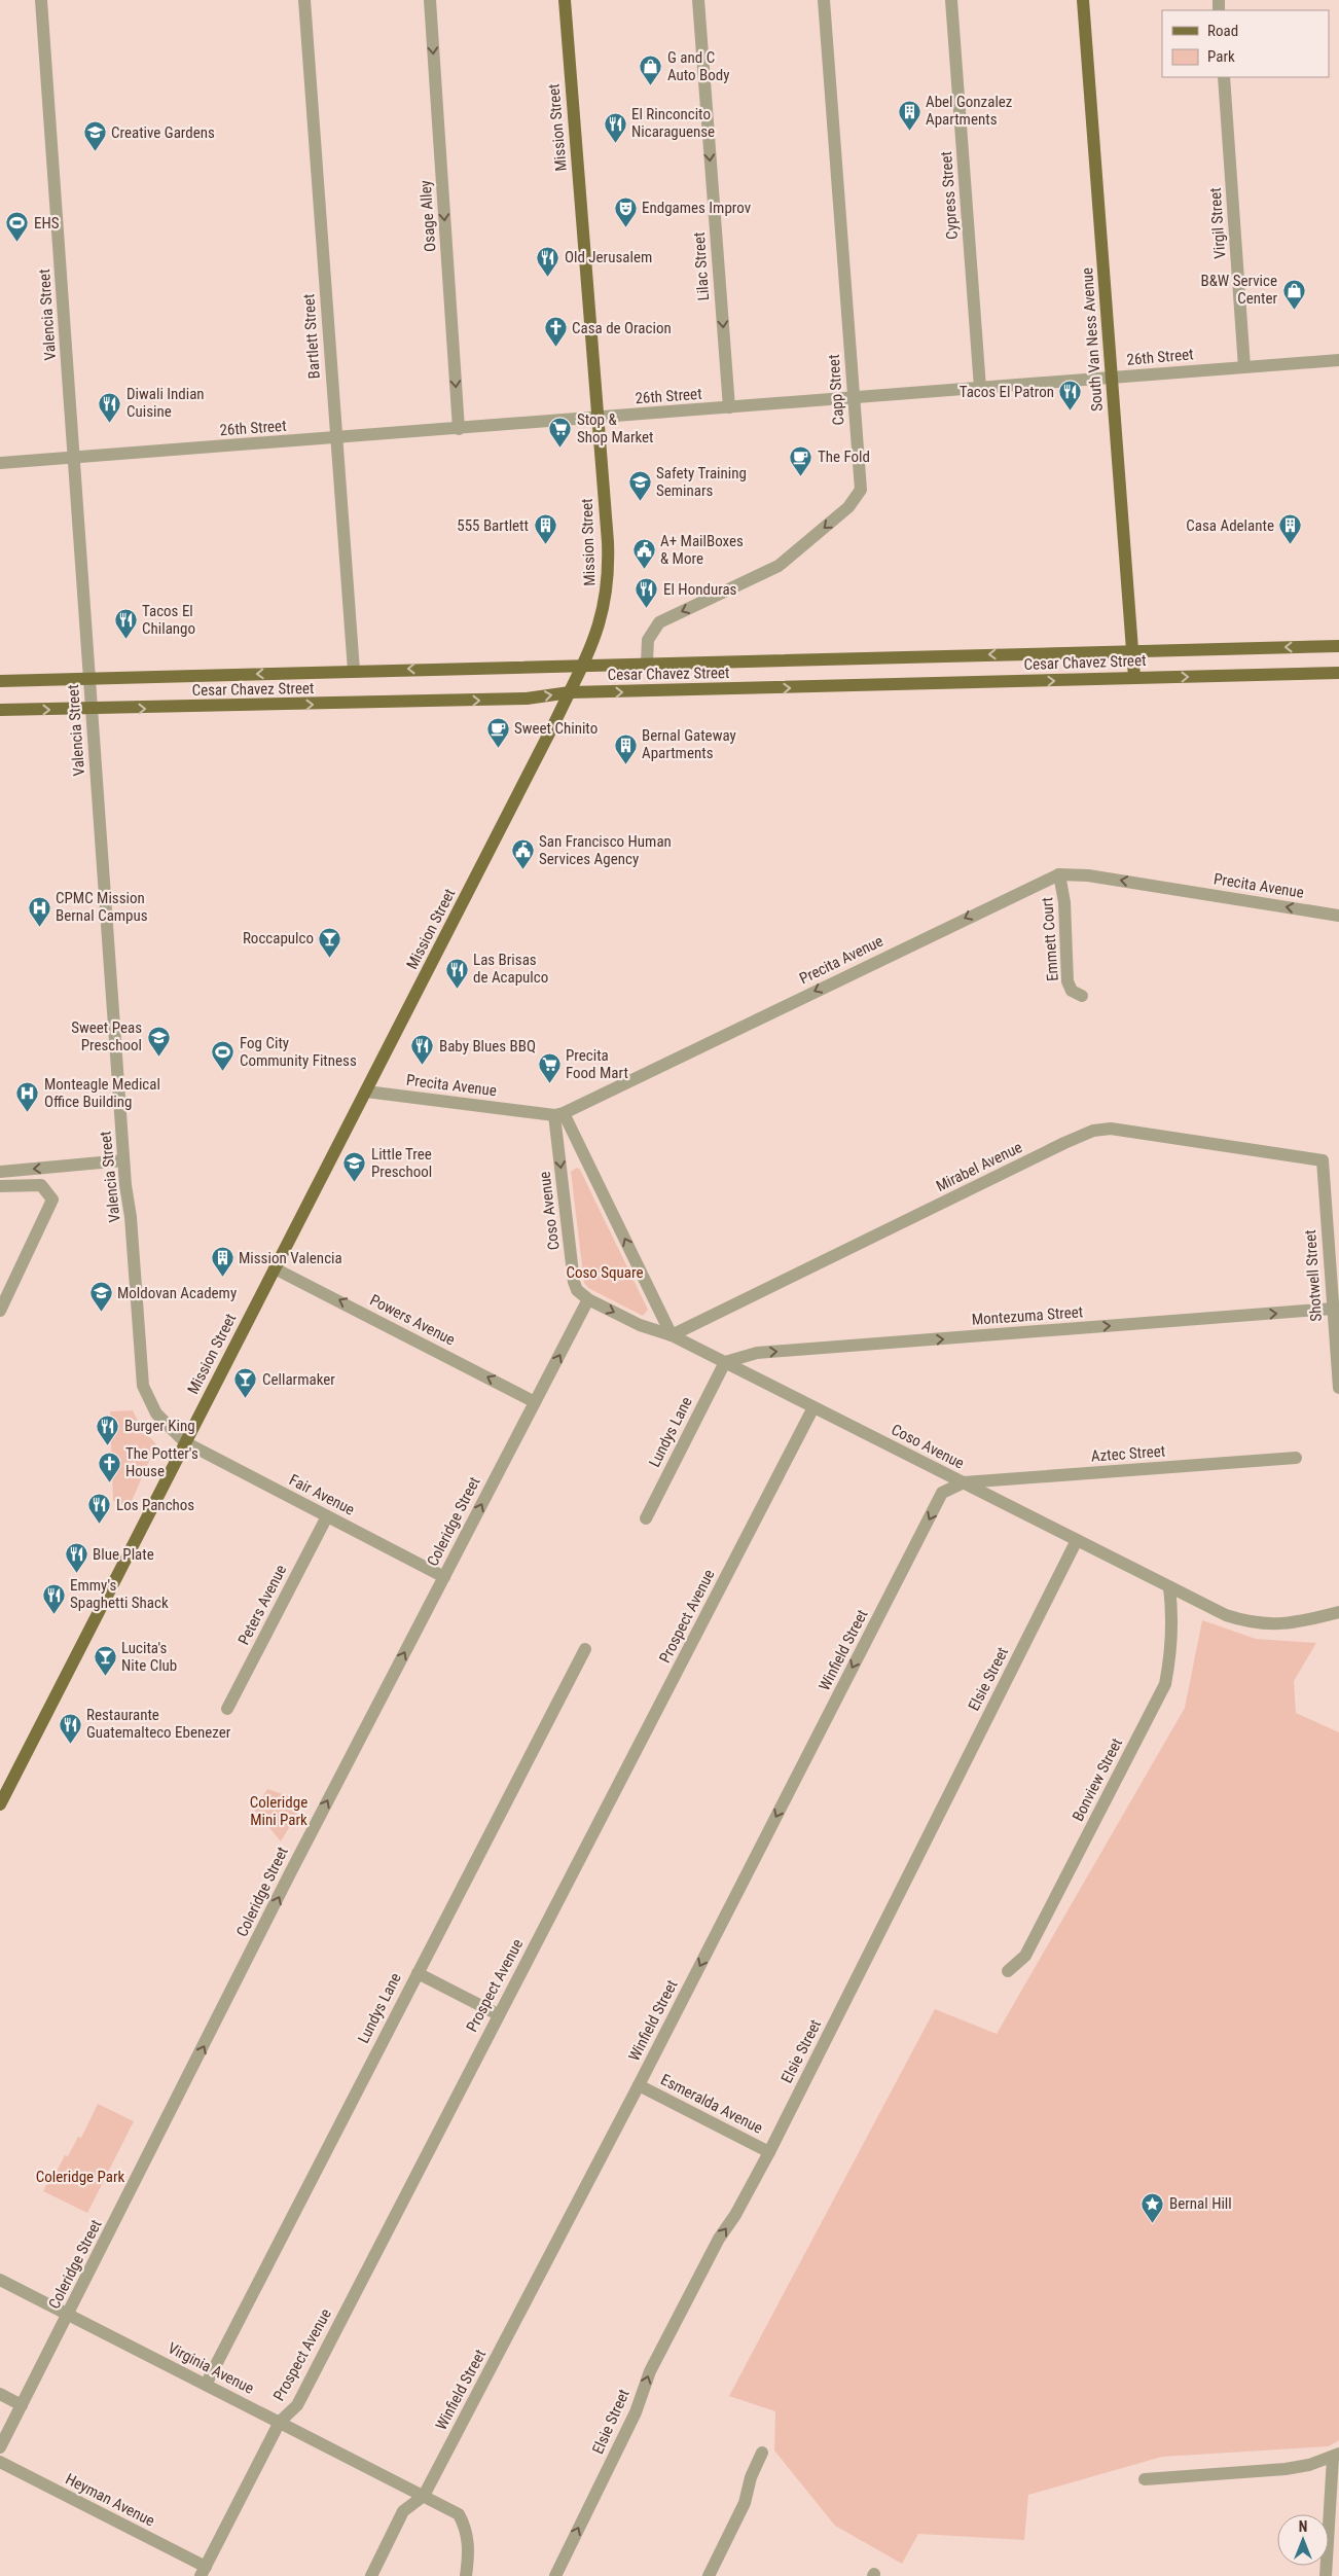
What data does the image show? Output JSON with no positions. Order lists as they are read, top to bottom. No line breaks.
{"streets":{"main road":["Mission Street","South Van Ness Avenue","Cesar Chavez Street"],"street":["Cypress Street","Osage Alley","Virgil Street","Lilac Street","Valencia Street","Bartlett Street","26th Street","Capp Street","Precita Avenue","Emmett Court","Mirabel Avenue","Coso Avenue","Shotwell Street","Montezuma Street","Powers Avenue","Lundys Lane","Aztec Street","Fair Avenue","Coleridge Street","Peters Avenue","Prospect Avenue","Winfield Street","Elsie Street","Bonview Street","Esmeralda Avenue","Virginia Avenue","Heyman Avenue"]},"crossings":[["Mission Street","Valencia Street"],["Mission Street","26th Street"],["Mission Street","Cesar Chavez Street"],["Mission Street","Precita Avenue"],["Mission Street","Powers Avenue"],["Mission Street","Fair Avenue"],["Cypress Street","26th Street"],["Osage Alley","26th Street"],["Virgil Street","26th Street"],["Lilac Street","26th Street"],["Valencia Street","26th Street"],["Valencia Street","Cesar Chavez Street"],["Valencia Street","Fair Avenue"],["Bartlett Street","26th Street"],["Bartlett Street","Cesar Chavez Street"],["South Van Ness Avenue","26th Street"],["South Van Ness Avenue","Cesar Chavez Street"],["26th Street","Capp Street"],["Capp Street","Cesar Chavez Street"],["Precita Avenue","Emmett Court"],["Precita Avenue","Coso Avenue"],["Mirabel Avenue","Coso Avenue"],["Mirabel Avenue","Shotwell Street"],["Coso Avenue","Montezuma Street"],["Coso Avenue","Lundys Lane"],["Coso Avenue","Aztec Street"],["Coso Avenue","Coleridge Street"],["Coso Avenue","Prospect Avenue"],["Coso Avenue","Winfield Street"],["Coso Avenue","Elsie Street"],["Coso Avenue","Bonview Street"],["Shotwell Street","Montezuma Street"],["Montezuma Street","Lundys Lane"],["Powers Avenue","Coleridge Street"],["Lundys Lane","Virginia Avenue"],["Aztec Street","Winfield Street"],["Fair Avenue","Coleridge Street"],["Fair Avenue","Peters Avenue"],["Coleridge Street","Virginia Avenue"],["Prospect Avenue","Virginia Avenue"],["Prospect Avenue","Heyman Avenue"],["Winfield Street","Esmeralda Avenue"],["Winfield Street","Virginia Avenue"],["Elsie Street","Esmeralda Avenue"]],"one_way":["Osage Alley","Lilac Street","Capp Street","Precita Avenue","Montezuma Street","Powers Avenue","Coleridge Street","Winfield Street","Elsie Street"],"parks":["Coso Square","Coleridge Mini Park","Coleridge Park"],"places":{"shop":["G and C Auto Body","B&W Service Center"],"building":["Abel Gonzalez Apartments","555 Bartlett","Casa Adelante","Bernal Gateway Apartments","Mission Valencia"],"restaurant":["El Rinconcito Nicaraguense","Old Jerusalem","Tacos El Patron","Diwali Indian Cuisine","El Honduras","Tacos El Chilango","Las Brisas de Acapulco","Baby Blues BBQ","Burger King","Los Panchos","Blue Plate","Emmy's Spaghetti Shack","Restaurante Guatemalteco Ebenezer"],"school or university":["Creative Gardens","Safety Training Seminars","Sweet Peas Preschool","Little Tree Preschool","Moldovan Academy"],"theatre":["Endgames Improv"],"sports":["EHS","Fog City Community Fitness"],"church":["Casa de Oracion","The Potter's House"],"supermarket":["Stop & Shop Market","Precita Food Mart"],"cafe":["The Fold","Sweet Chinito"],"public building":["A+ MailBoxes & More","San Francisco Human Services Agency"],"hospital":["CPMC Mission Bernal Campus","Monteagle Medical Office Building"],"bar":["Roccapulco","Cellarmaker","Lucita's Nite Club"],"place":["Bernal Hill"]},"legend":["Road","Park"],"north":"top"}
